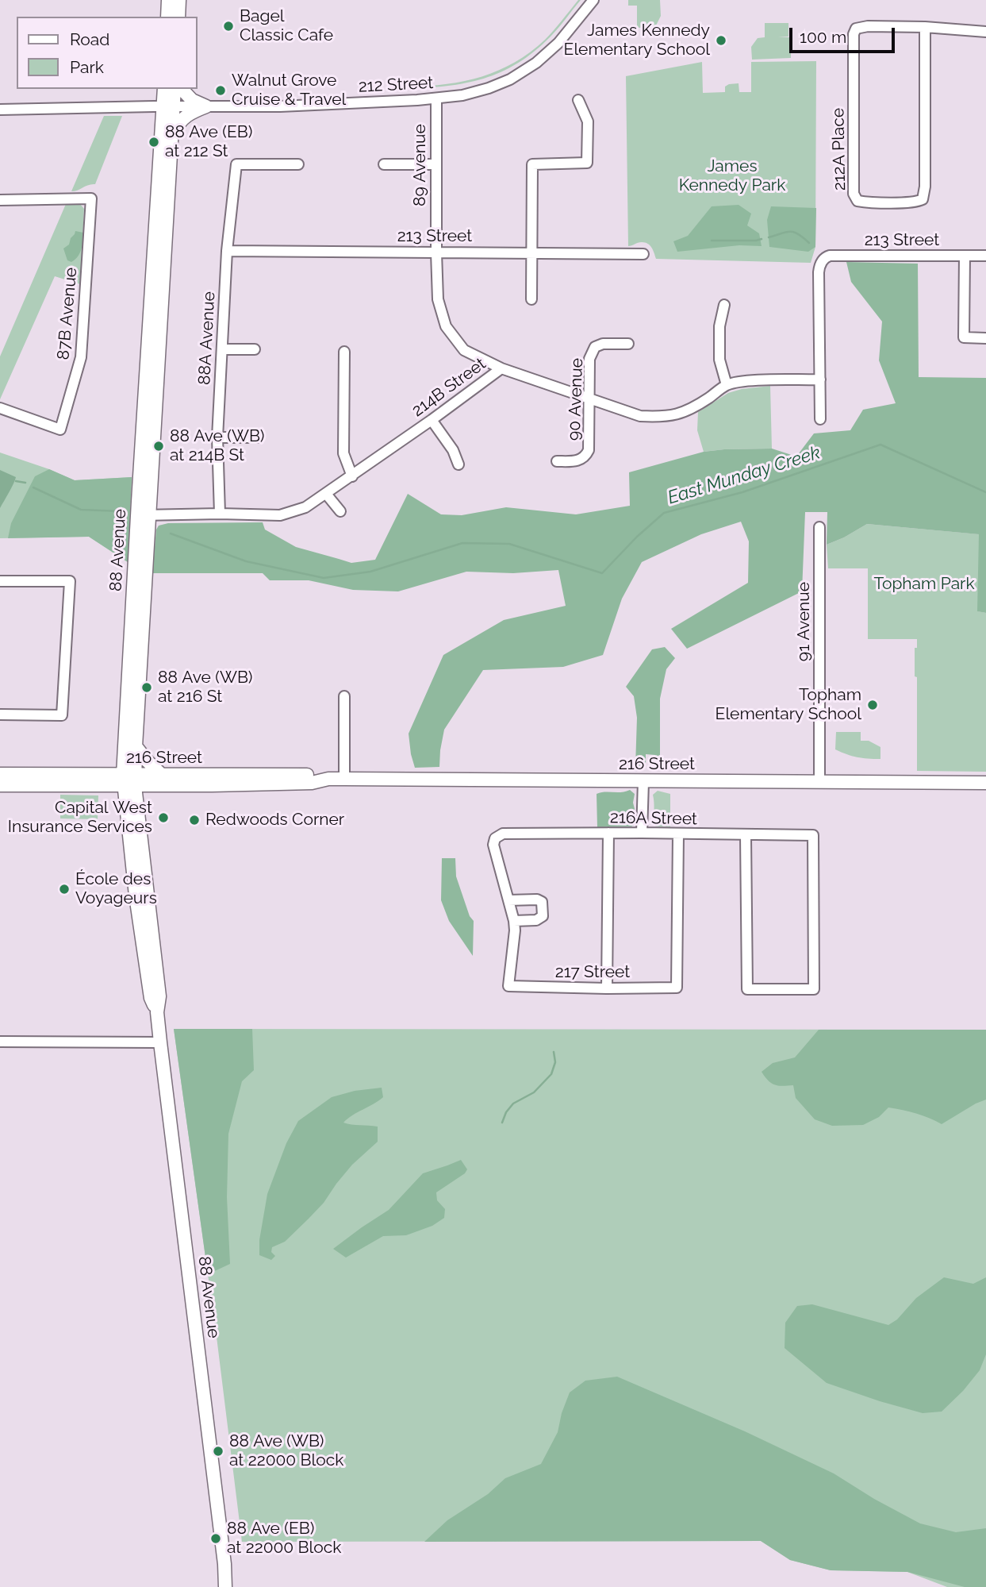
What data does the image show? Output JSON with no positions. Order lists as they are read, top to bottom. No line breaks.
{"streets":{"main road":["88 Avenue","216 Street"],"street":["212 Street","212A Place","89 Avenue","213 Street","87B Avenue","88A Avenue","214B Street","90 Avenue","91 Avenue","216A Street","217 Street"]},"crossings":[["212 Street","89 Avenue"],["212 Street","88 Avenue"],["89 Avenue","213 Street"],["89 Avenue","214B Street"],["213 Street","88A Avenue"],["213 Street","214B Street"],["88A Avenue","214B Street"],["214B Street","90 Avenue"],["214B Street","88 Avenue"],["88 Avenue","216 Street"],["91 Avenue","216 Street"],["216A Street","217 Street"]],"water":["East Munday Creek"],"parks":["James Kennedy Park","Topham Park"],"places":["Bagel Classic Cafe","James Kennedy Elementary School","Walnut Grove Cruise & Travel","88 Ave (EB) at 212 St","88 Ave (WB) at 214B St","88 Ave (WB) at 216 St","Topham Elementary School","Capital West Insurance Services","Redwoods Corner","École des Voyageurs","88 Ave (WB) at 22000 Block","88 Ave (EB) at 22000 Block"],"legend":["Road","Park"],"scale_bar":"100 m"}
